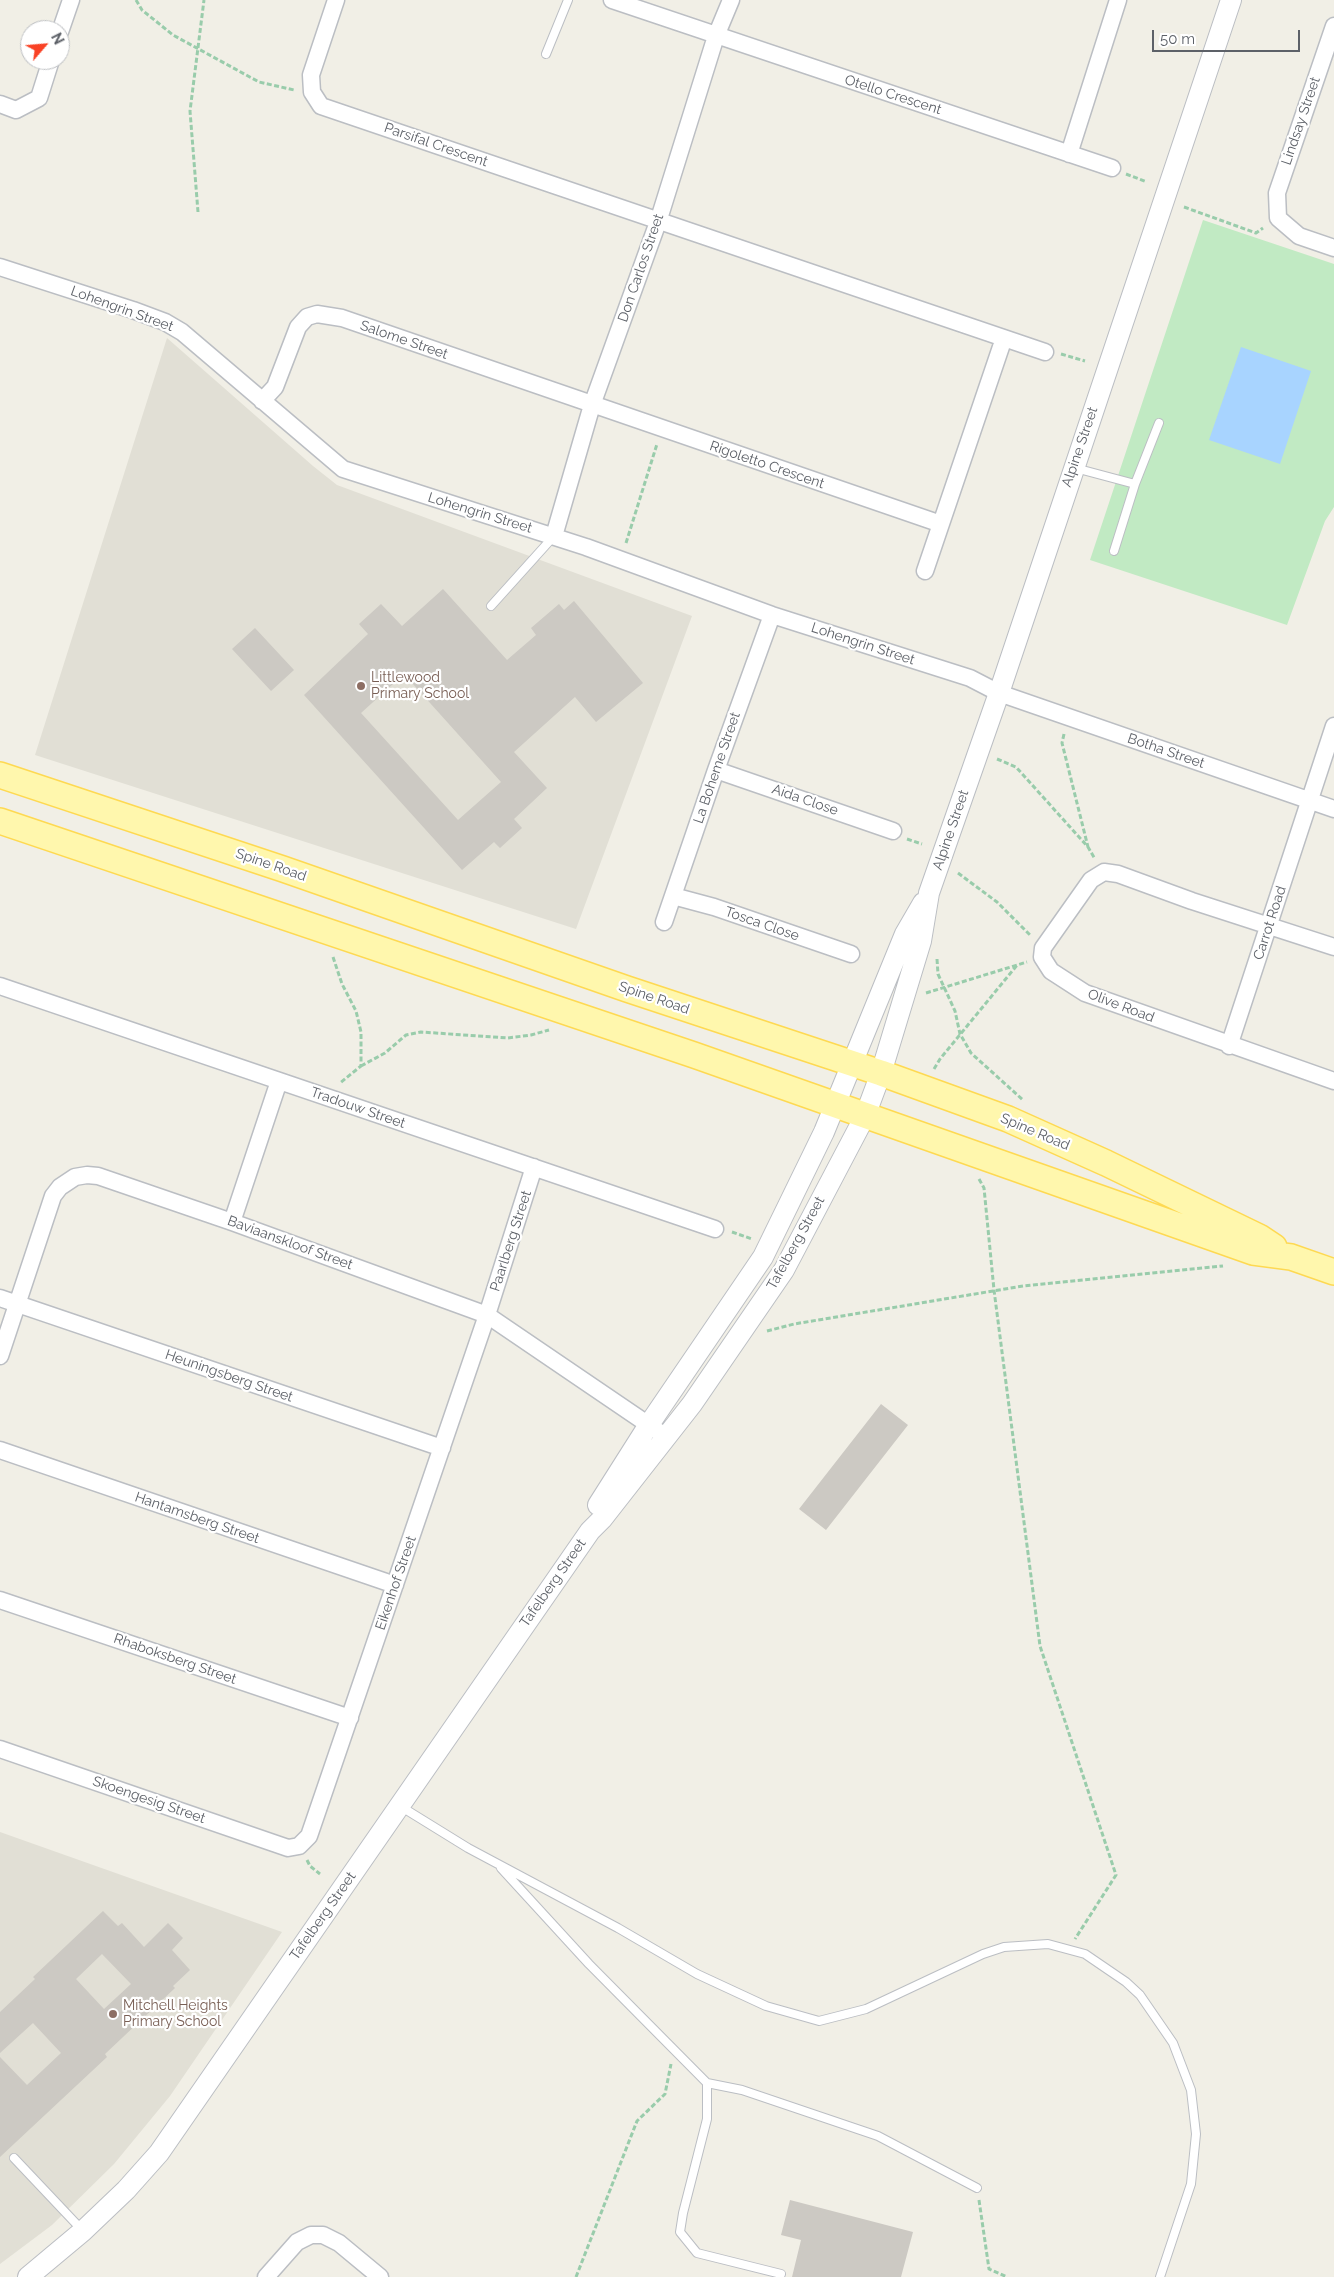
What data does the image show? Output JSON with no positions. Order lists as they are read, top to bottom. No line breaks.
{"streets":{"main road":["Spine Road"],"street":["Otello Crescent","Lindsay Street","Parsifal Crescent","Don Carlos Street","Lohengrin Street","Salome Street","Alpine Street","Rigoletto Crescent","Botha Street","La Boheme Street","Aida Close","Carrot Road","Tosca Close","Olive Road","Tradouw Street","Paarlberg Street","Baviaanskloof Street","Tafelberg Street","Heuningsberg Street","Hantamsberg Street","Eikenhof Street","Rhaboksberg Street","Skoengesig Street"]},"crossings":[["Otello Crescent","Don Carlos Street"],["Parsifal Crescent","Don Carlos Street"],["Don Carlos Street","Lohengrin Street"],["Don Carlos Street","Salome Street"],["Don Carlos Street","Rigoletto Crescent"],["Lohengrin Street","Salome Street"],["Lohengrin Street","Alpine Street"],["Lohengrin Street","Botha Street"],["Lohengrin Street","La Boheme Street"],["Salome Street","Rigoletto Crescent"],["Alpine Street","Botha Street"],["Alpine Street","Spine Road"],["Alpine Street","Tafelberg Street"],["Botha Street","Carrot Road"],["La Boheme Street","Aida Close"],["La Boheme Street","Tosca Close"],["Spine Road","Tafelberg Street"],["Carrot Road","Olive Road"],["Tradouw Street","Paarlberg Street"],["Paarlberg Street","Baviaanskloof Street"],["Paarlberg Street","Eikenhof Street"],["Baviaanskloof Street","Tafelberg Street"],["Baviaanskloof Street","Heuningsberg Street"],["Baviaanskloof Street","Eikenhof Street"],["Heuningsberg Street","Eikenhof Street"],["Hantamsberg Street","Eikenhof Street"],["Eikenhof Street","Rhaboksberg Street"],["Eikenhof Street","Skoengesig Street"]],"places":["Littlewood Primary School","Mitchell Heights Primary School"],"scale_bar":"50 m","north":"top right"}
